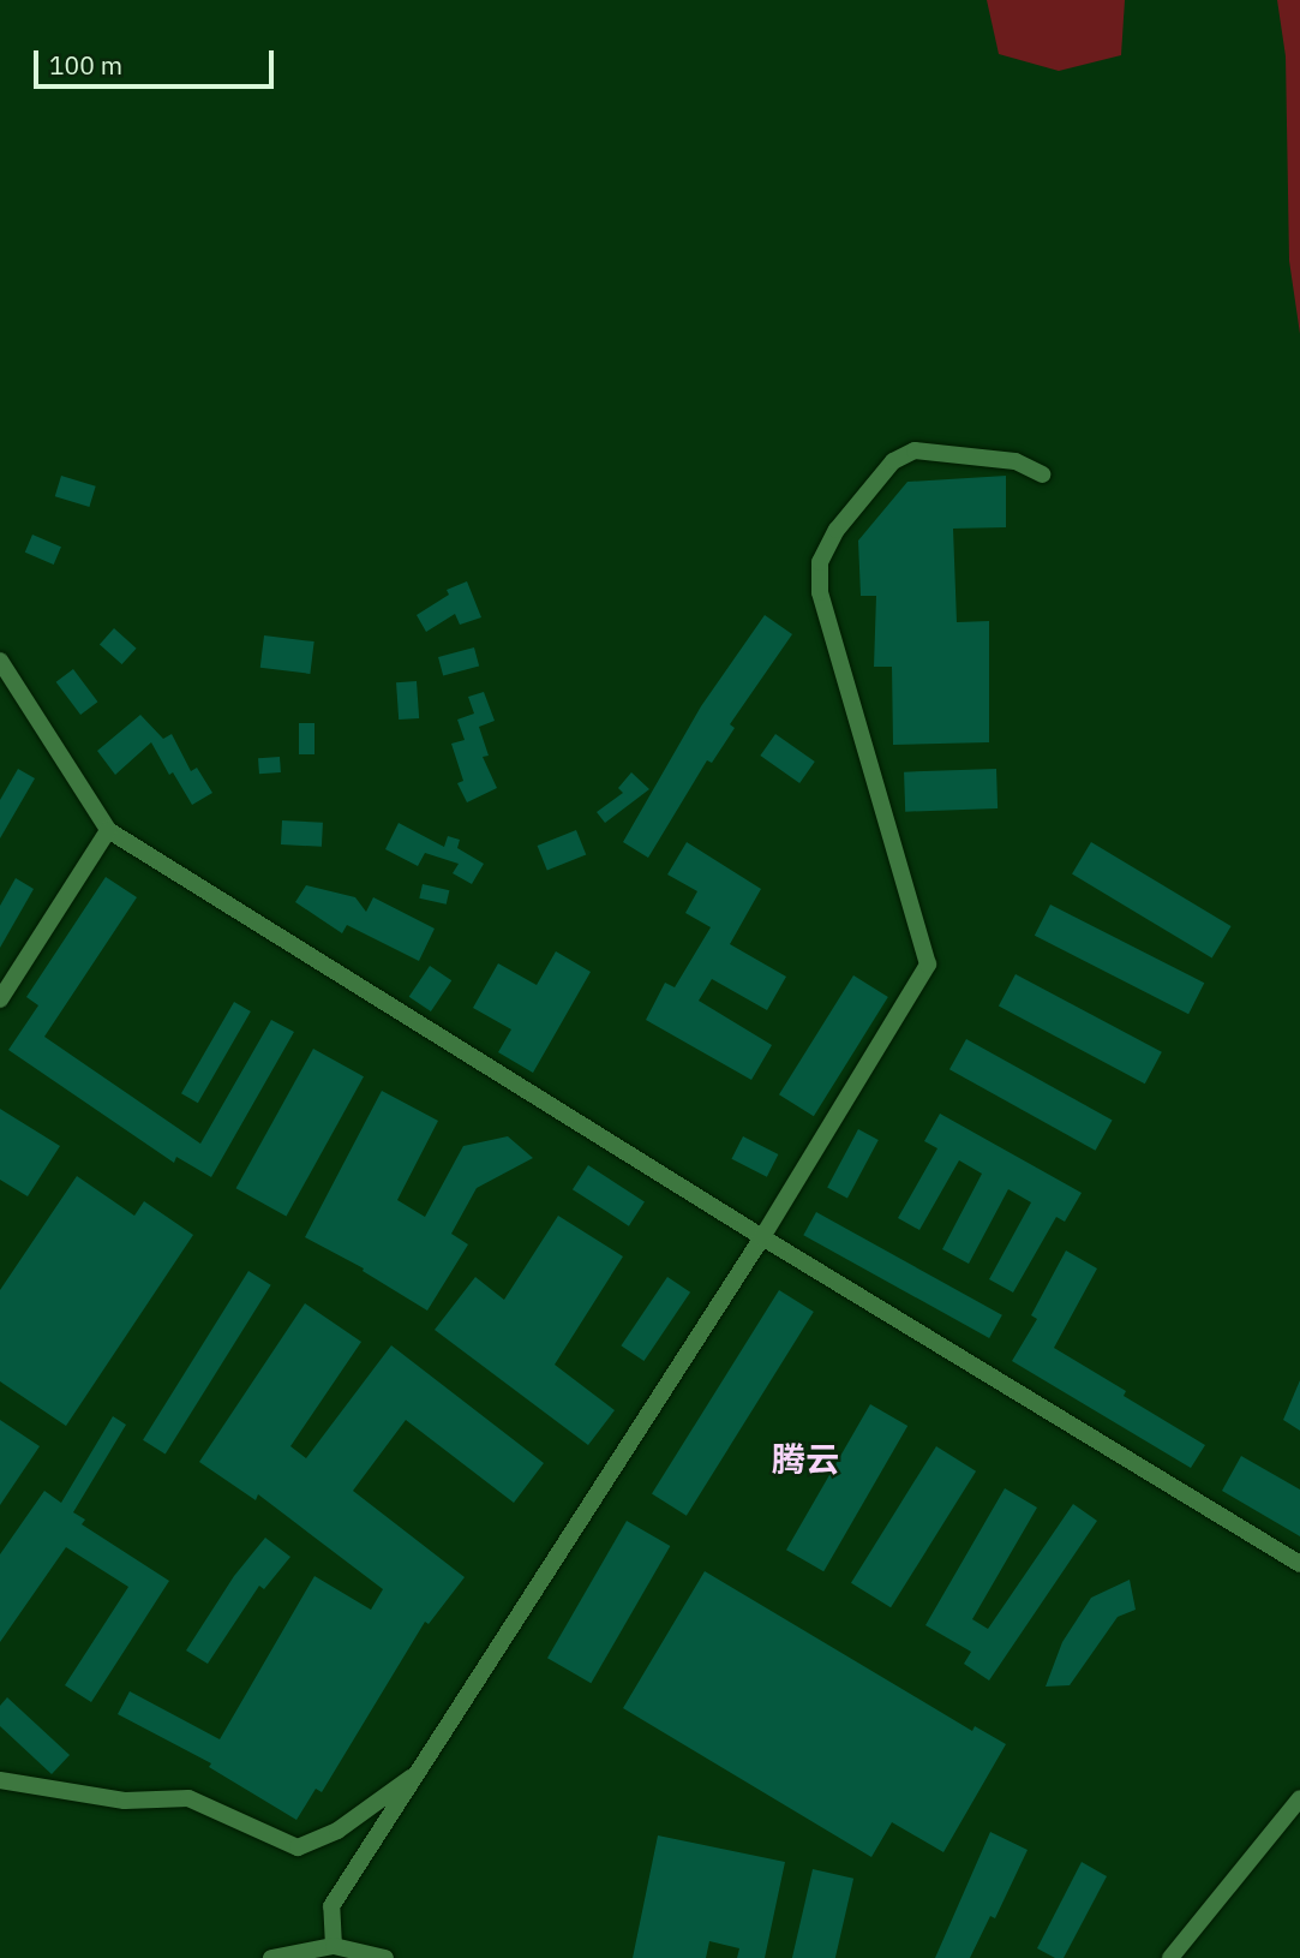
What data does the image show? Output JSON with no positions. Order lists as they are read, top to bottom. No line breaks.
{"districts":["腾云"],"scale_bar":"100 m"}
